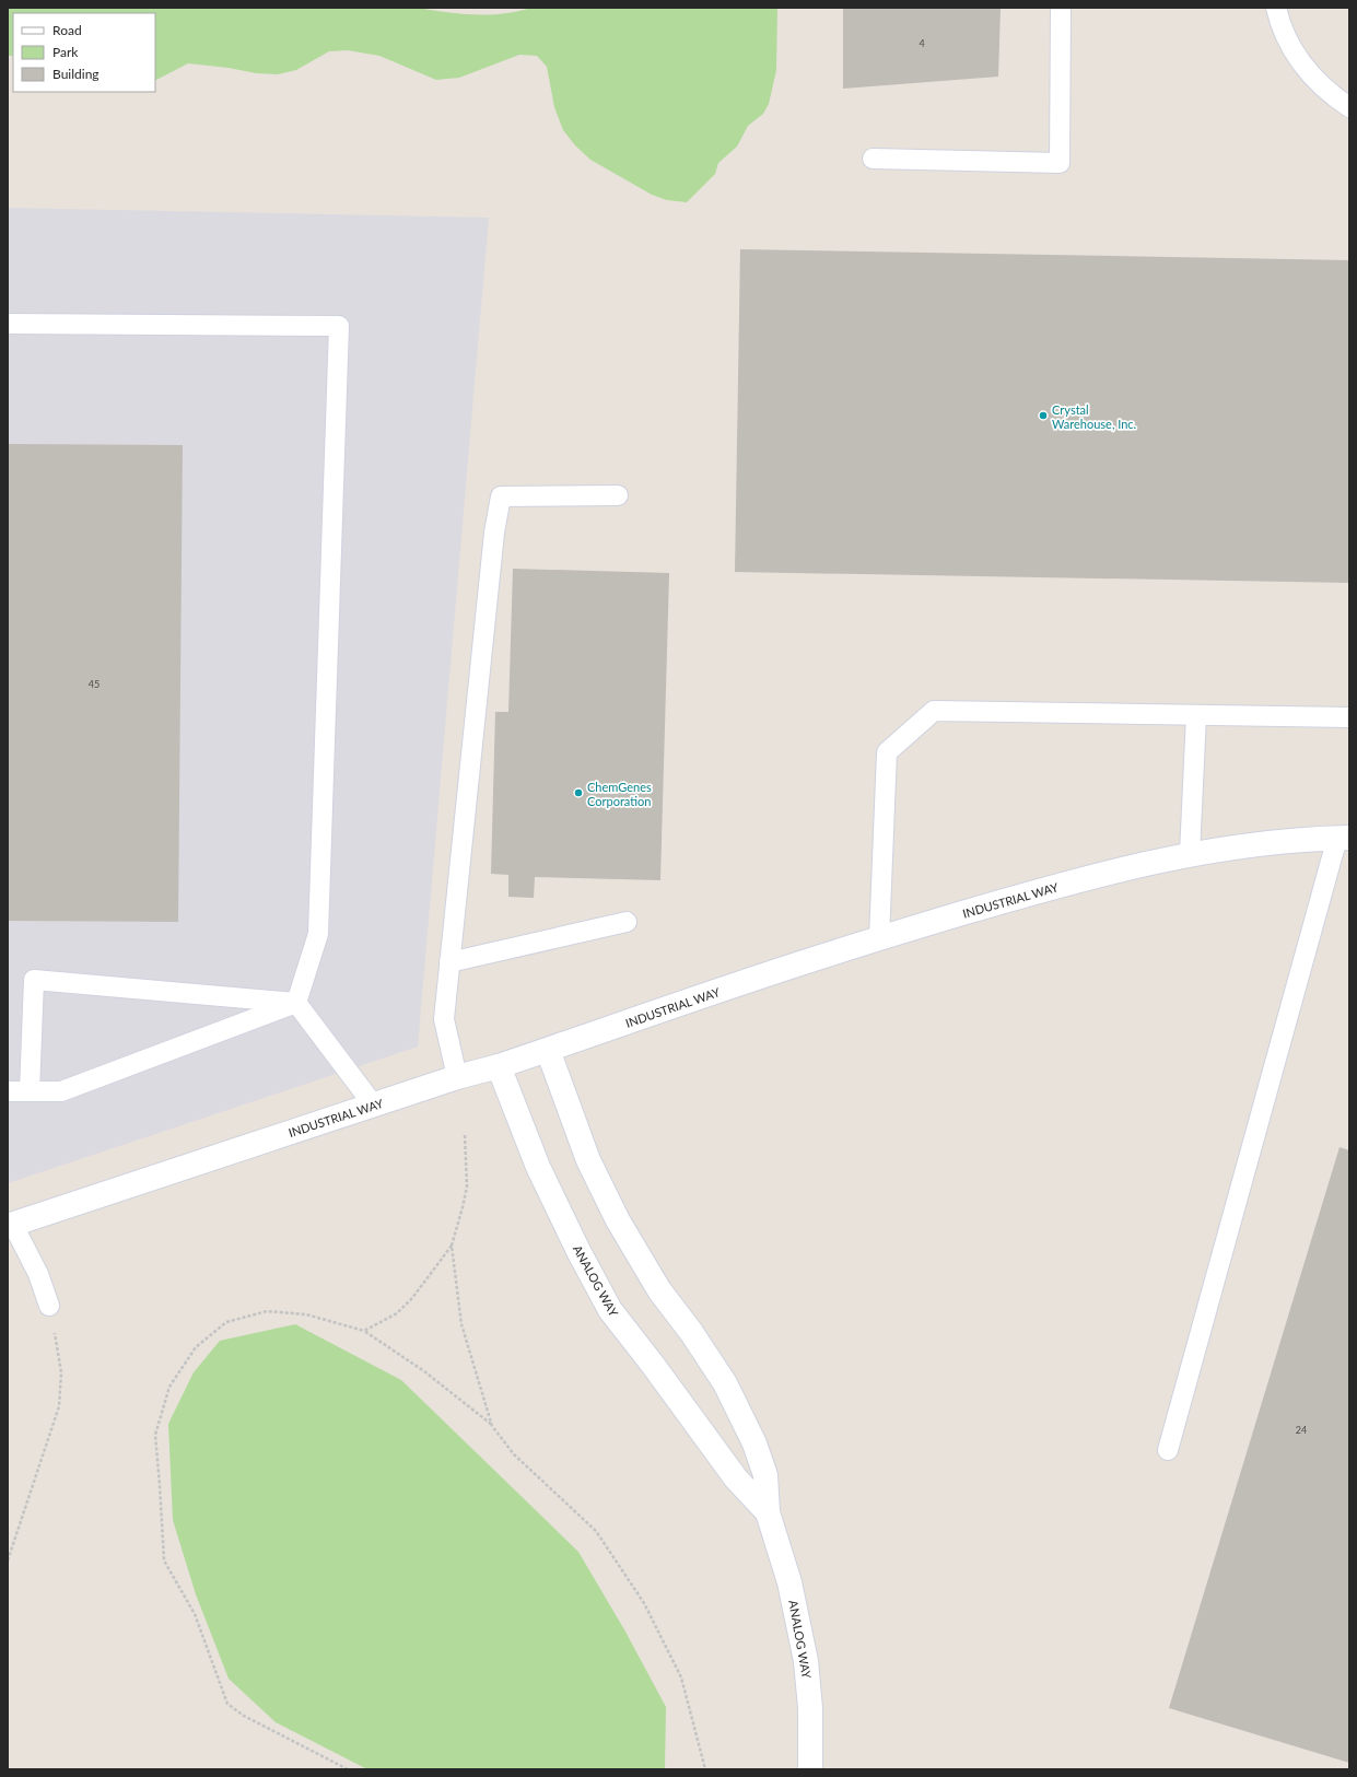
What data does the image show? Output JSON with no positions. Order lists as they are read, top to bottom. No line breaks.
{"streets":{"street":["INDUSTRIAL WAY","ANALOG WAY"]},"crossings":[["INDUSTRIAL WAY","ANALOG WAY"]],"places":["Crystal Warehouse, Inc.","ChemGenes Corporation"],"house_numbers":["4","45","24"],"legend":["Road","Park","Building"]}
